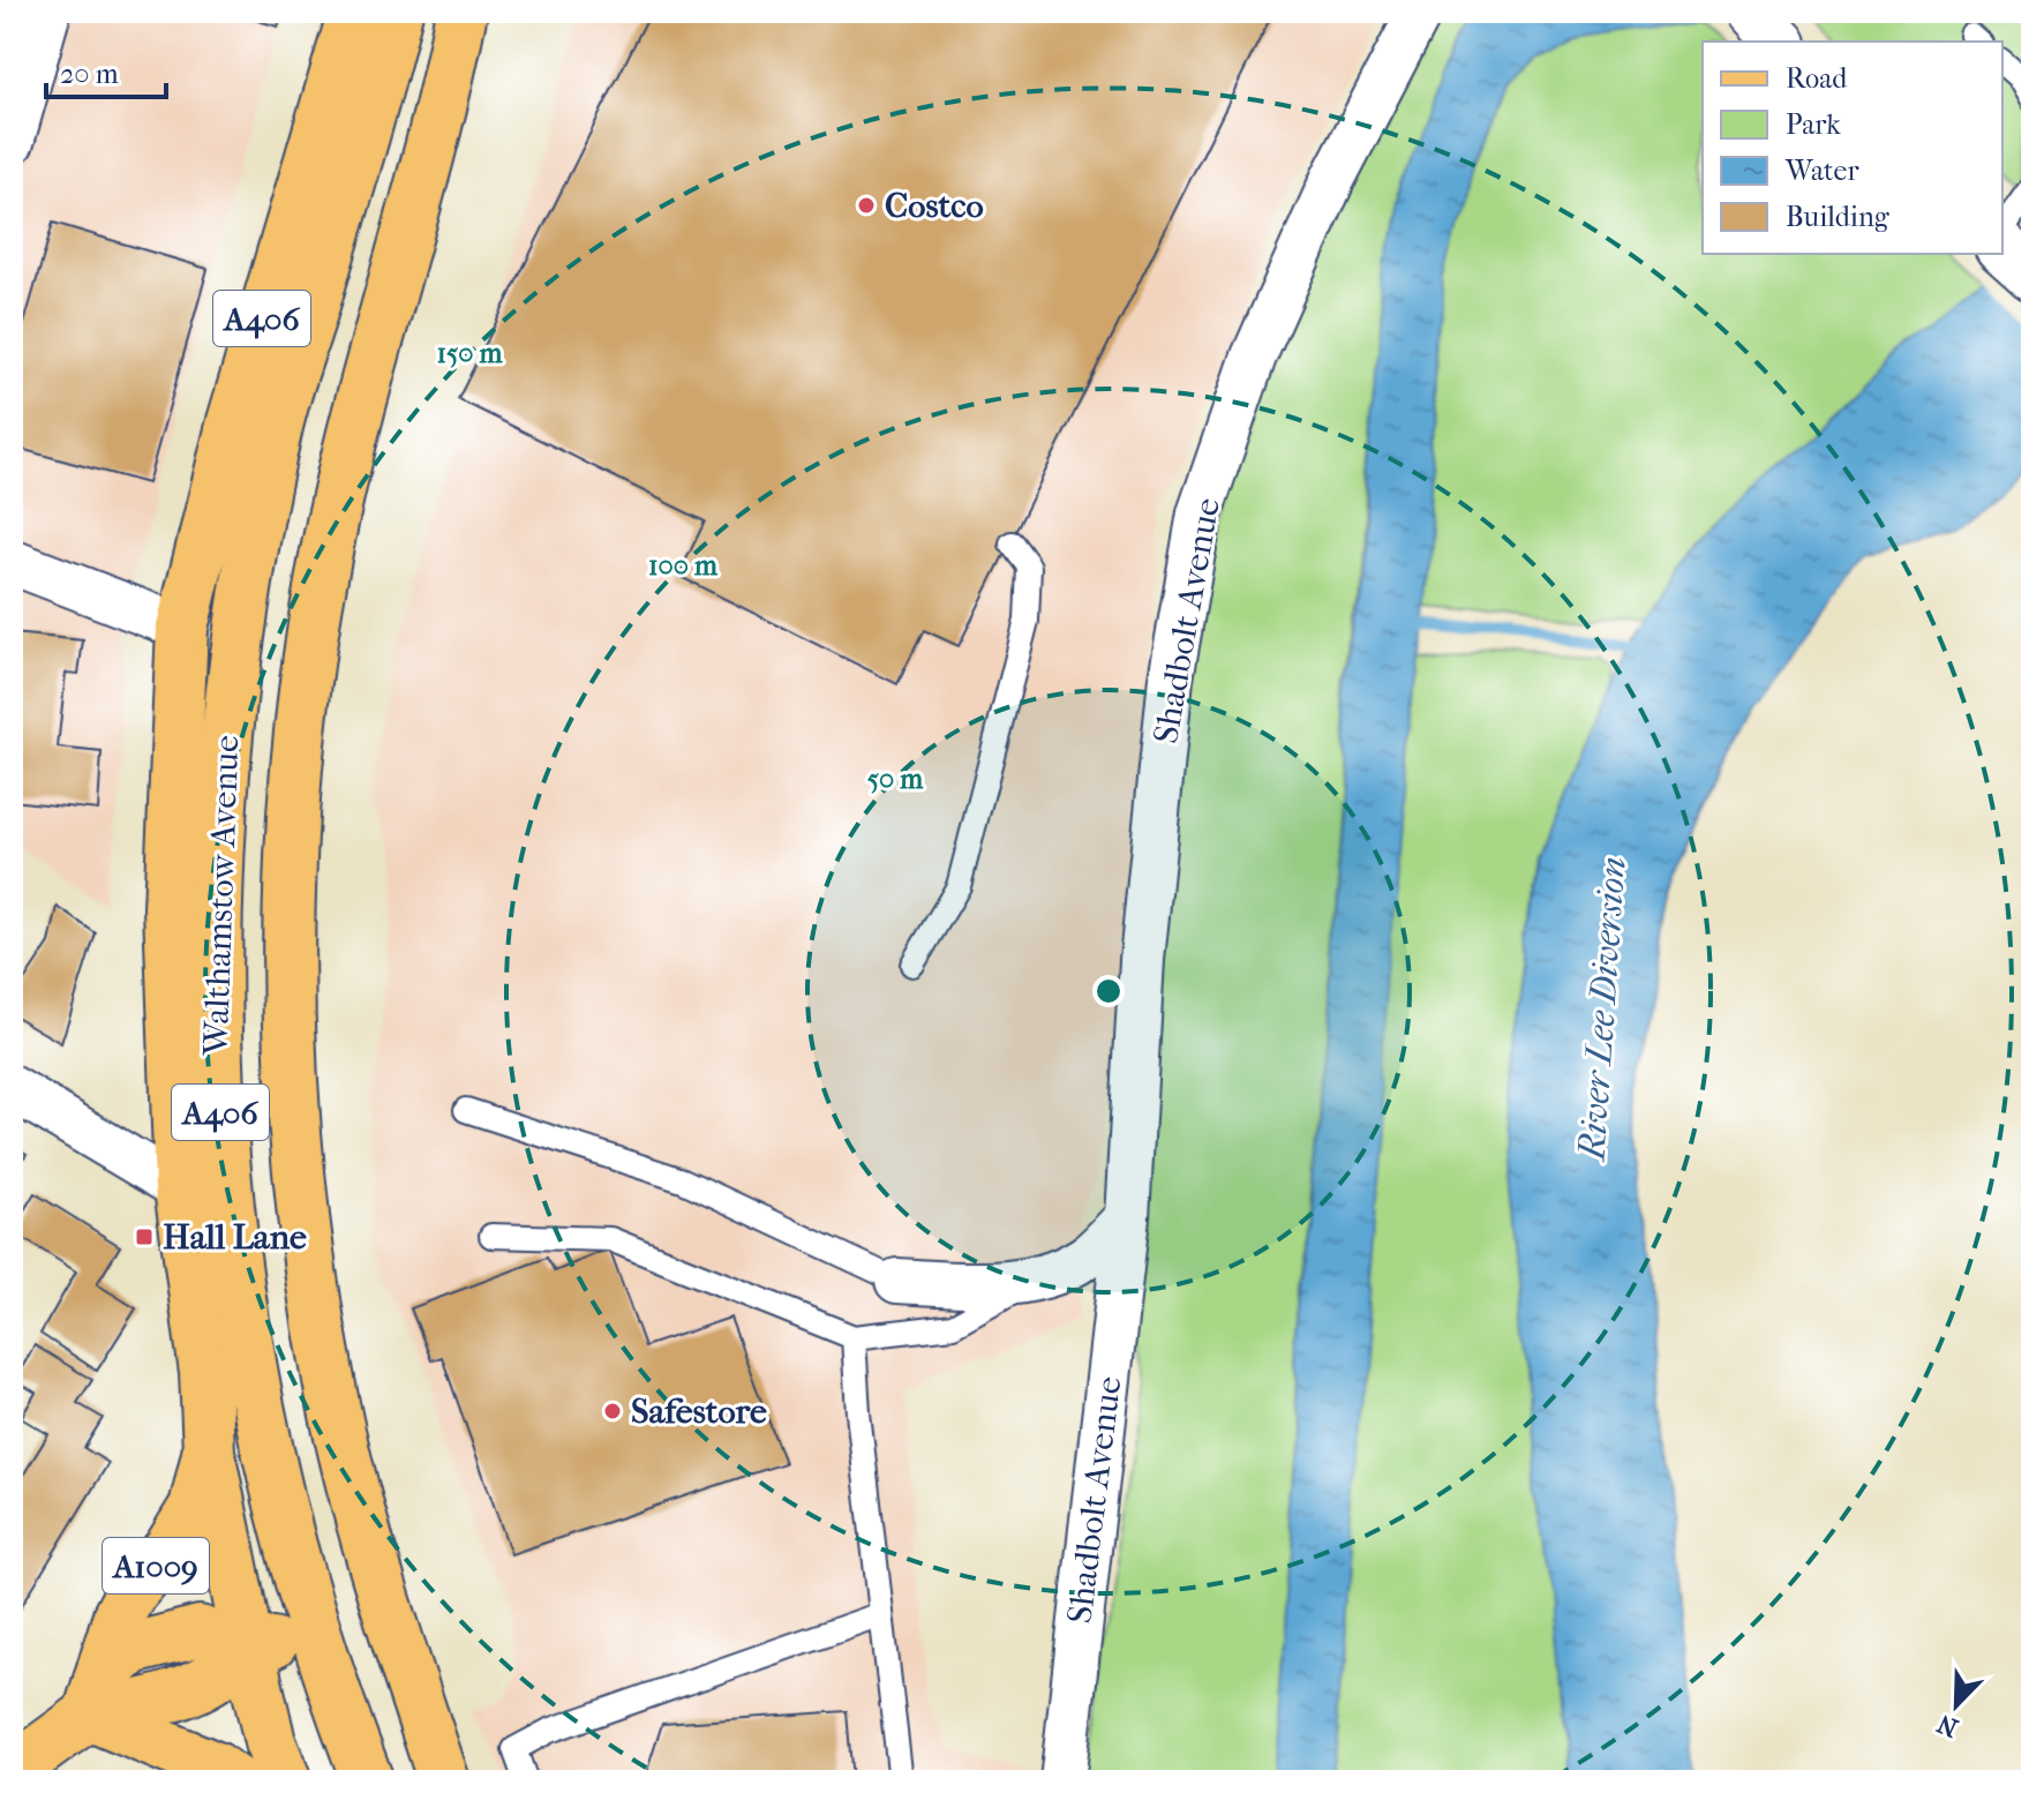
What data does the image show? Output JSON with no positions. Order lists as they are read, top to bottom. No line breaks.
{"streets":{"main road":["A406","Walthamstow Avenue","A1009"],"street":["Shadbolt Avenue"]},"water":["River Lee Diversion"],"places":{"other":["Costco","Safestore"],"transit":["Hall Lane"]},"legend":["Road","Park","Water","Building"],"scale_bar":"20 m","north":"bottom left","rings":["150 m","100 m","50 m"]}
